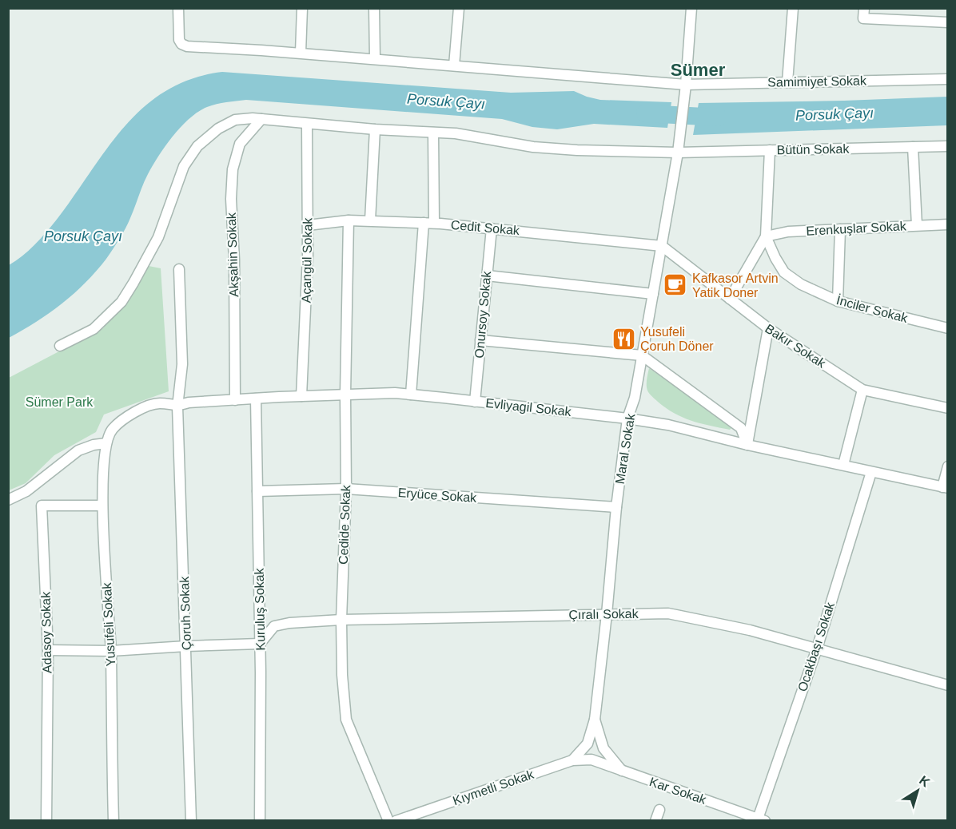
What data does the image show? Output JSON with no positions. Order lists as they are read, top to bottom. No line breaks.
{"streets":{"street":["Samimiyet Sokak","Bütün Sokak","Cedit Sokak","Erenkuşlar Sokak","Akşahin Sokak","Açangül Sokak","İnciler Sokak","Onursoy Sokak","Bakır Sokak","Evliyagil Sokak","Maral Sokak","Eryüce Sokak","Cedide Sokak","Kuruluş Sokak","Çoruh Sokak","Çıralı Sokak","Yusufeli Sokak","Adasoy Sokak","Ocakbaşı Sokak","Kıymetli Sokak","Kar Sokak"]},"crossings":[["Samimiyet Sokak","Maral Sokak"],["Bütün Sokak","Akşahin Sokak"],["Bütün Sokak","Açangül Sokak"],["Bütün Sokak","Maral Sokak"],["Cedit Sokak","Açangül Sokak"],["Cedit Sokak","Onursoy Sokak"],["Cedit Sokak","Bakır Sokak"],["Cedit Sokak","Maral Sokak"],["Cedit Sokak","Cedide Sokak"],["Erenkuşlar Sokak","İnciler Sokak"],["Akşahin Sokak","Evliyagil Sokak"],["Açangül Sokak","Evliyagil Sokak"],["Onursoy Sokak","Evliyagil Sokak"],["Bakır Sokak","Maral Sokak"],["Evliyagil Sokak","Maral Sokak"],["Evliyagil Sokak","Cedide Sokak"],["Evliyagil Sokak","Kuruluş Sokak"],["Evliyagil Sokak","Çoruh Sokak"],["Evliyagil Sokak","Yusufeli Sokak"],["Evliyagil Sokak","Ocakbaşı Sokak"],["Maral Sokak","Eryüce Sokak"],["Maral Sokak","Çıralı Sokak"],["Eryüce Sokak","Cedide Sokak"],["Eryüce Sokak","Kuruluş Sokak"],["Cedide Sokak","Çıralı Sokak"],["Kuruluş Sokak","Çıralı Sokak"],["Çıralı Sokak","Ocakbaşı Sokak"],["Yusufeli Sokak","Adasoy Sokak"],["Ocakbaşı Sokak","Kar Sokak"],["Kıymetli Sokak","Kar Sokak"]],"districts":["Sümer"],"water":["Porsuk Çayı"],"parks":["Sümer Park"],"places":{"cafe":["Kafkasor Artvin Yatik Doner"],"restaurant":["Yusufeli Çoruh Döner"]},"north":"top right"}
